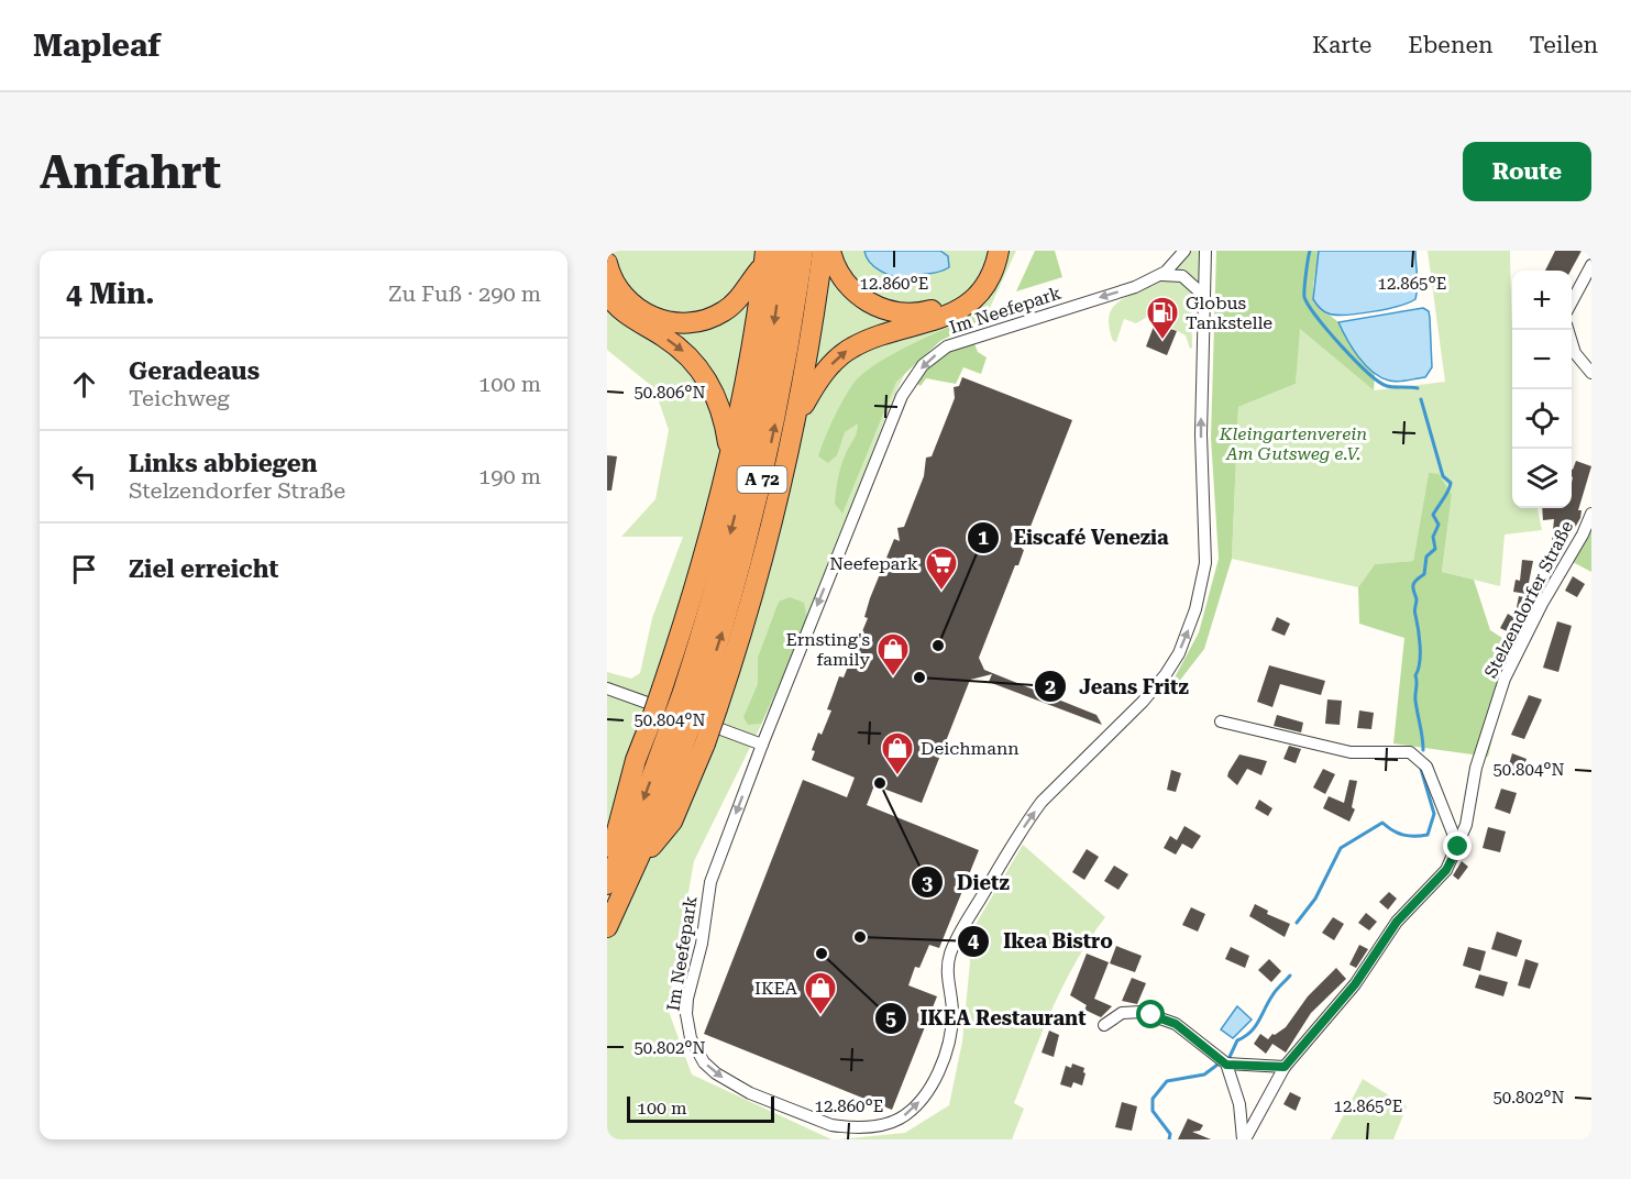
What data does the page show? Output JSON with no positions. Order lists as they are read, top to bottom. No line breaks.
{"streets":{"highway":["A 72"],"street":["Im Neefepark","Stelzendorfer Straße"]},"parks":["Kleingartenverein Am Gutsweg e.V."],"places":{"fuel station":["Globus Tankstelle"],"supermarket":["Neefepark"],"other":["Eiscafé Venezia","Jeans Fritz","Dietz","Ikea Bistro","IKEA Restaurant"],"shop":["Ernsting's family","Deichmann","IKEA"]},"scale_bar":"100 m","page":{"header":"Mapleaf","nav":["Karte","Ebenen","Teilen"],"buttons":"Route","title":"Anfahrt","heading":["4 Min.","Zu Fuß · 290 m"],"map_buttons":["+","−"],"list":[["Geradeaus","Teichweg","100 m"],["Links abbiegen","Stelzendorfer Straße","190 m"],"Ziel erreicht"],"scale":"100 m"},"coordinates":["12.860°E","12.865°E","50.806°N","50.804°N","50.802°N"]}
